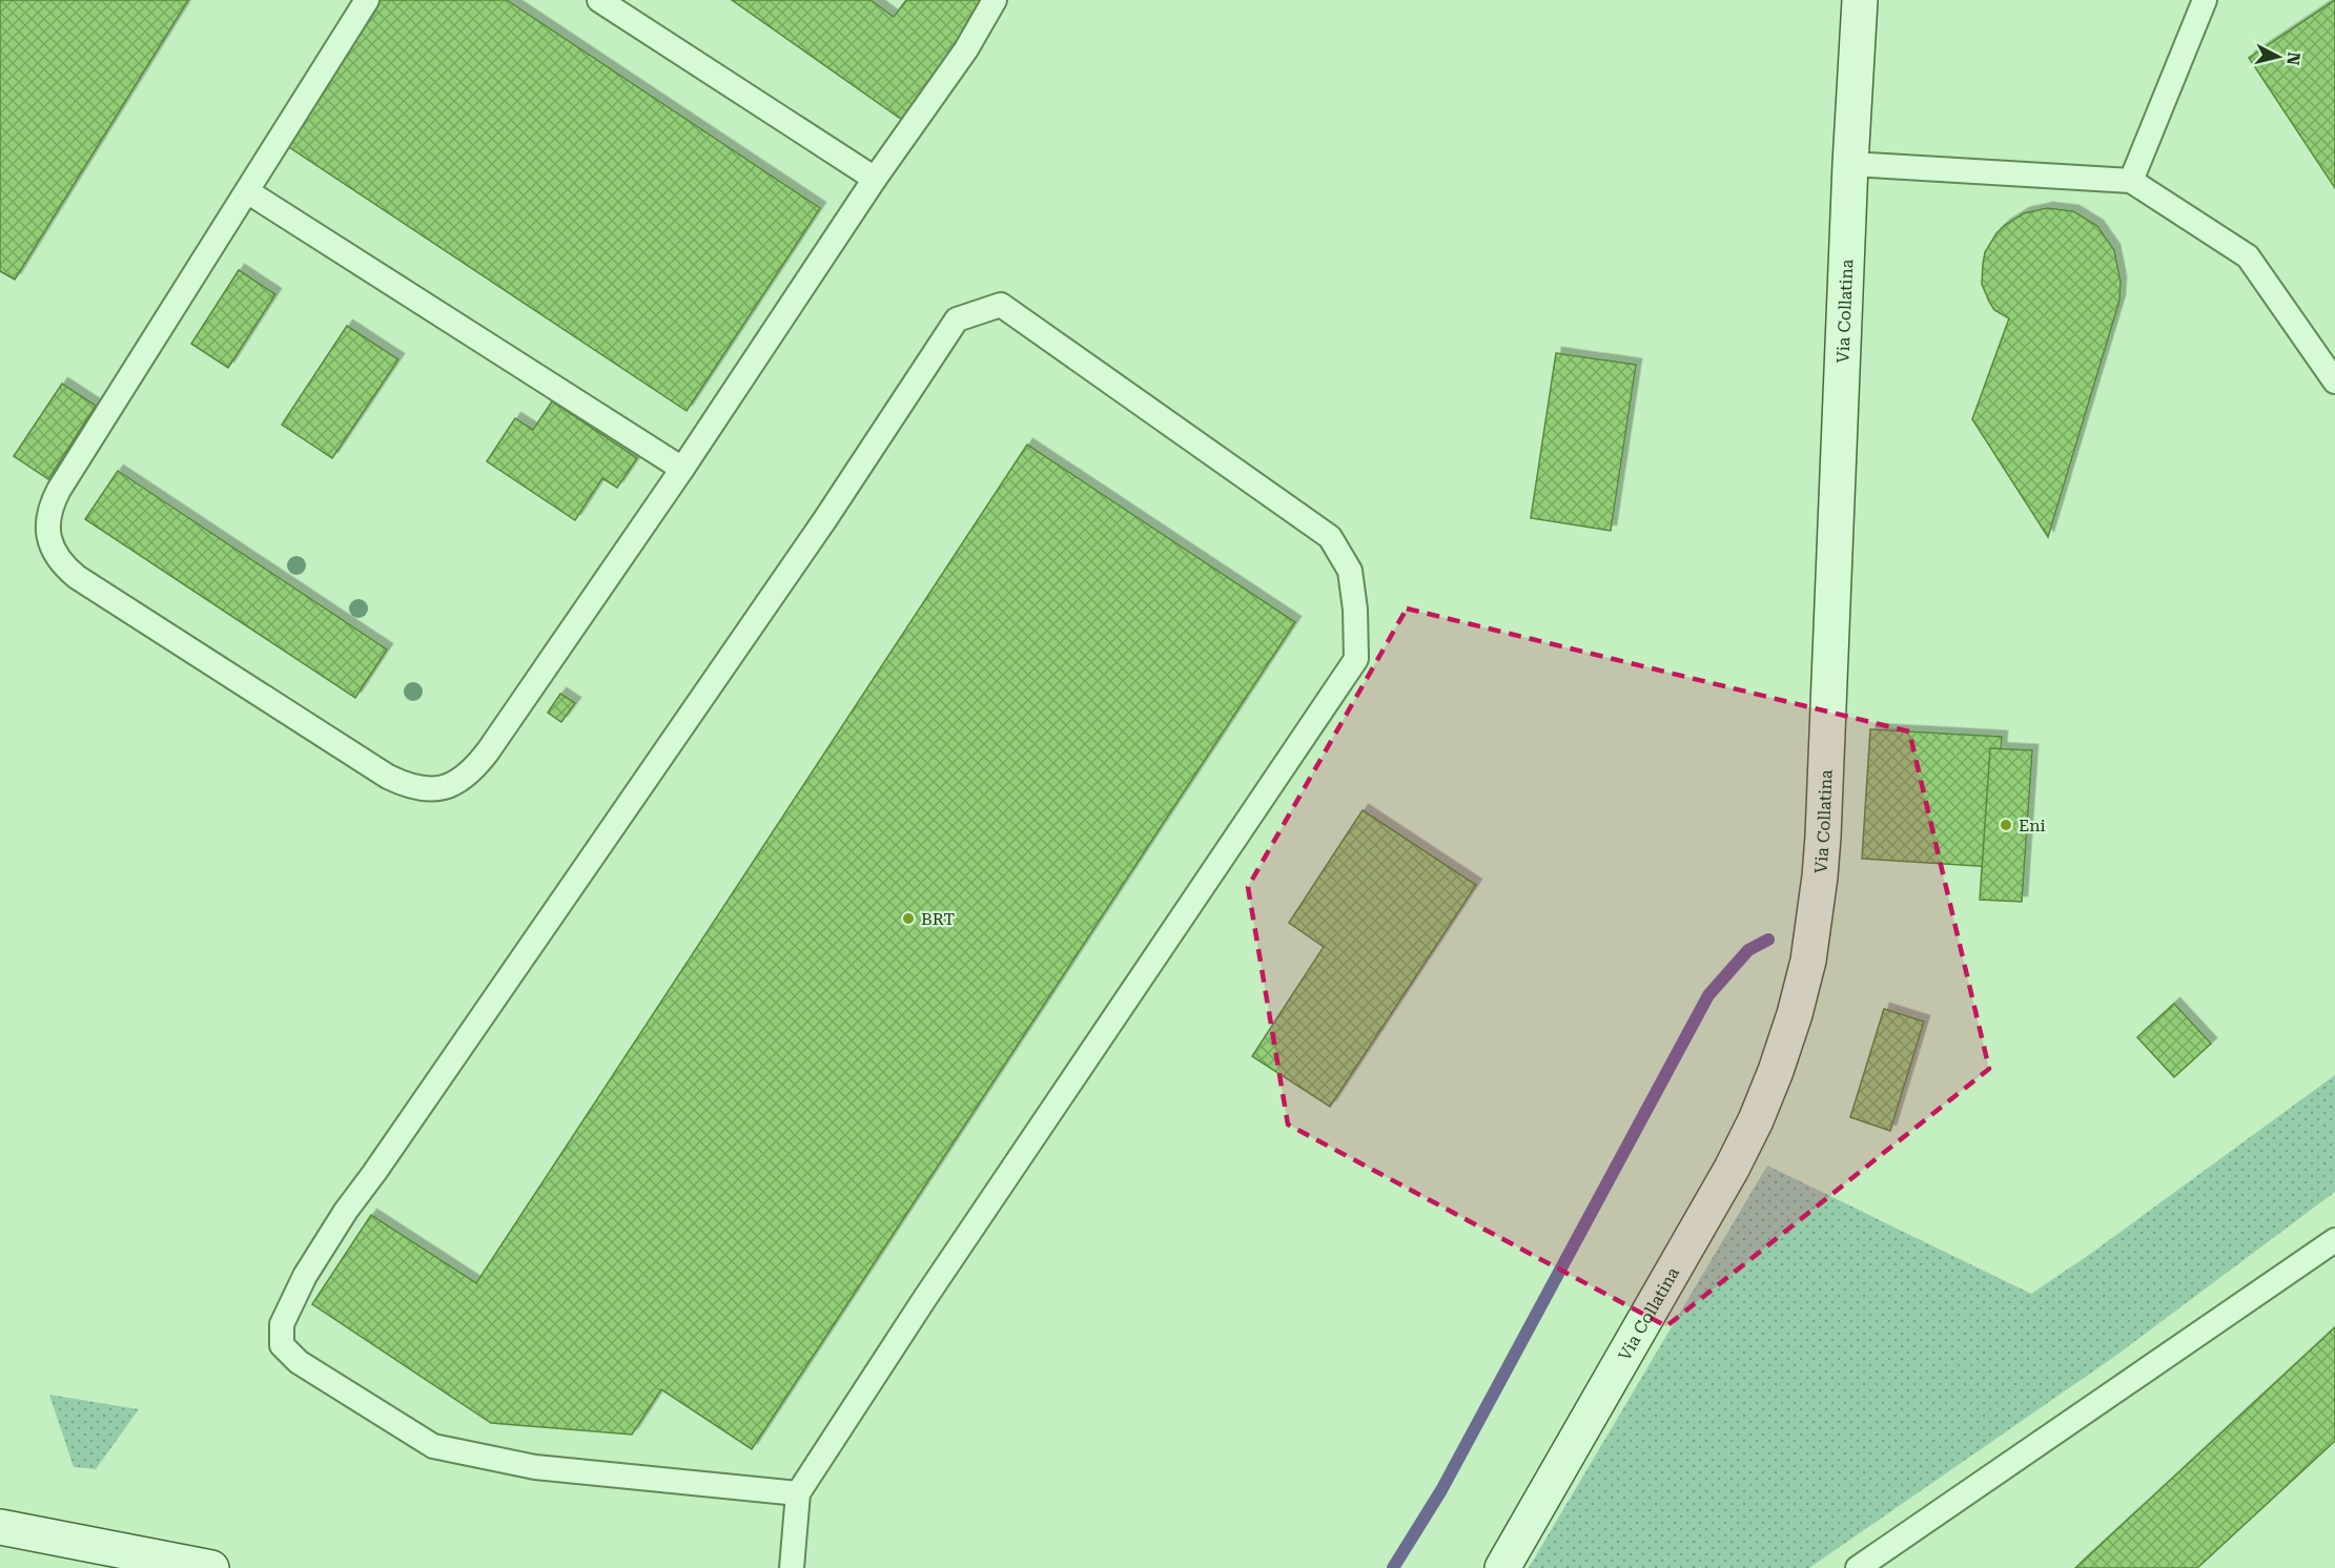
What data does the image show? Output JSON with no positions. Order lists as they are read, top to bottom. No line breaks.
{"streets":{"street":["Via Collatina"]},"places":["Eni","BRT"],"north":"right"}
